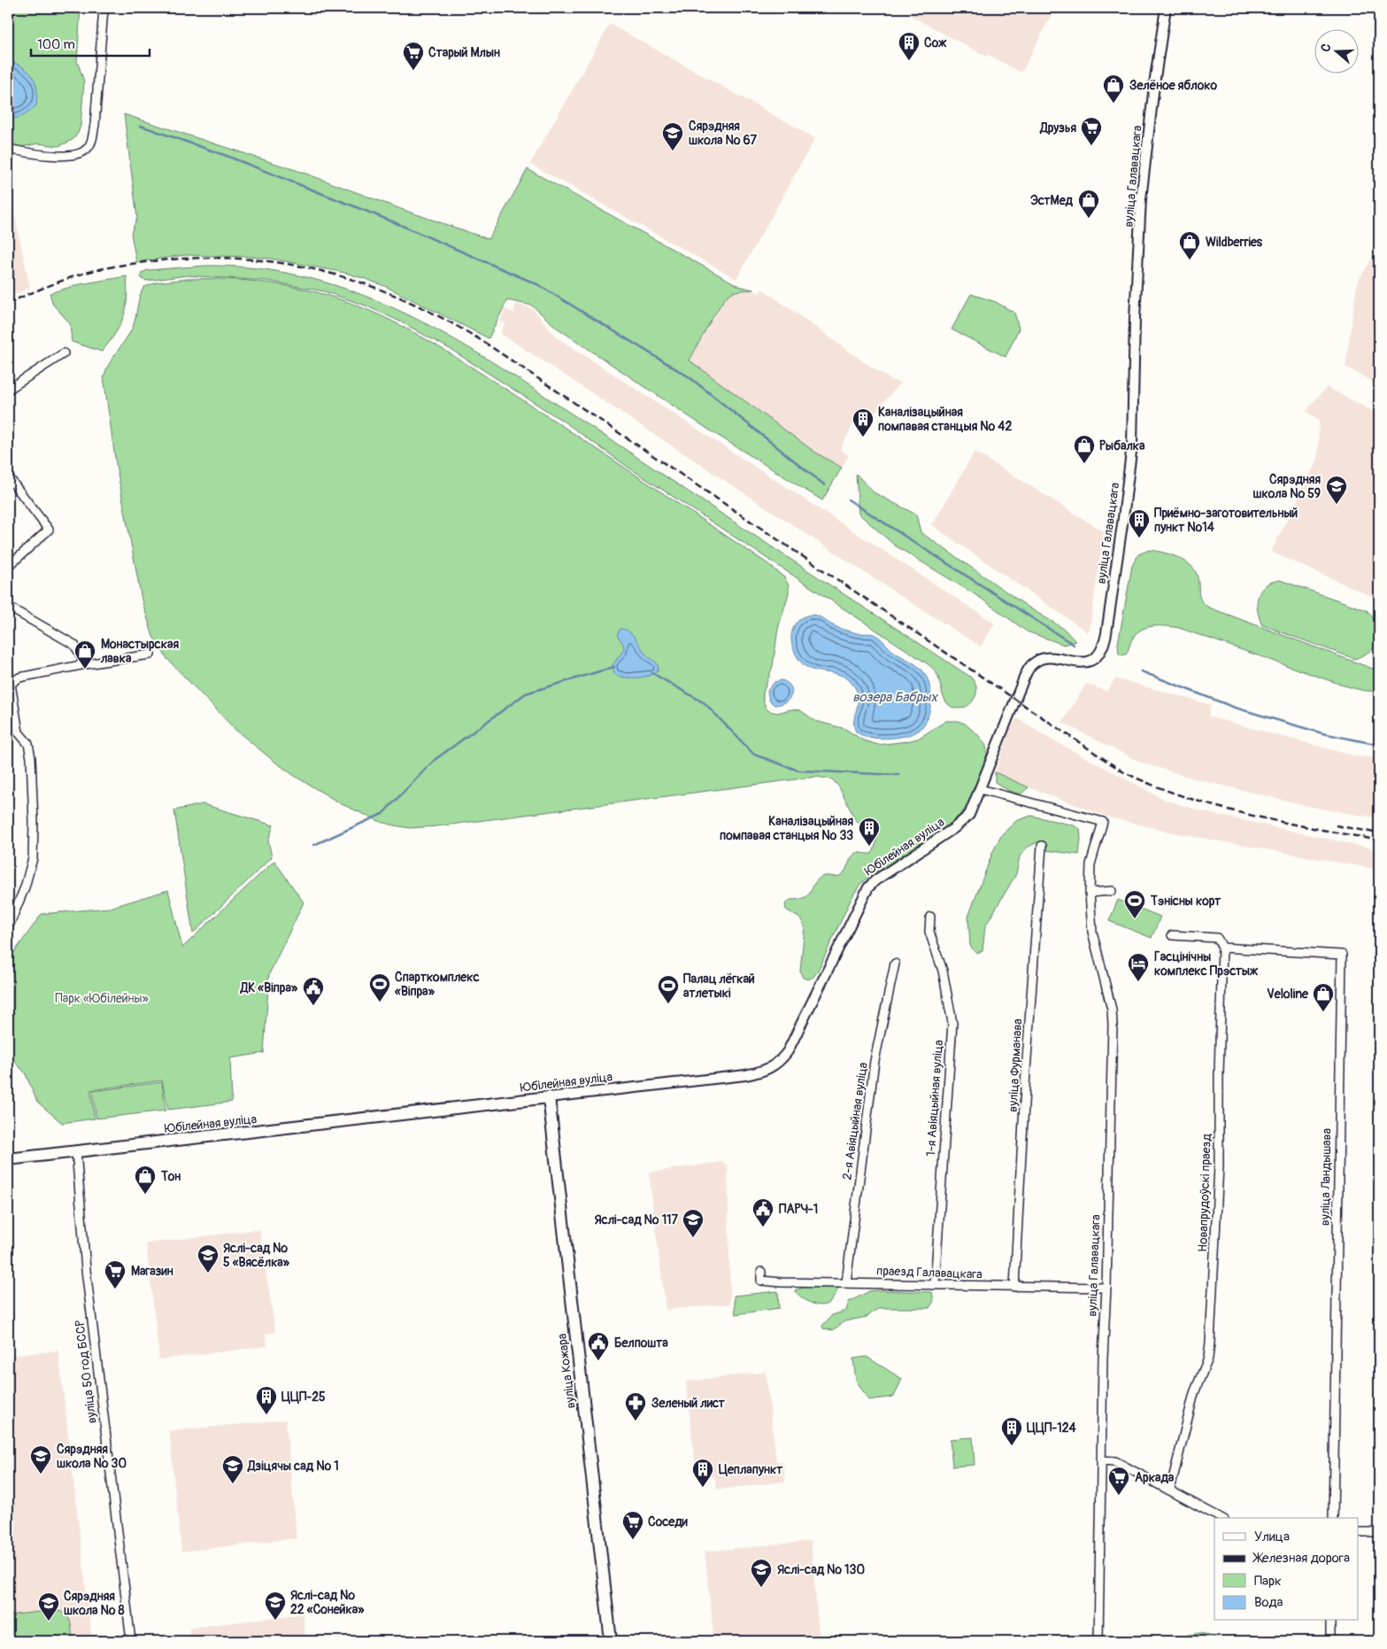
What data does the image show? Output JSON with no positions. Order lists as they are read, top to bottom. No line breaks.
{"streets":{"main road":["Юбілейная вуліца","вуліца Кожара"],"street":["вуліца Галавацкага","вуліца Фурманава","1-я Авіяцыйная вуліца","2-я Авіяцыйная вуліца","вуліца Ландышава","Новапрудоўскі праезд","праезд Галавацкага","вуліца 50 год БССР"]},"crossings":[["вуліца Галавацкага","Юбілейная вуліца"],["вуліца Галавацкага","праезд Галавацкага"],["Юбілейная вуліца","вуліца Кожара"],["Юбілейная вуліца","вуліца 50 год БССР"],["вуліца Фурманава","праезд Галавацкага"],["1-я Авіяцыйная вуліца","праезд Галавацкага"],["2-я Авіяцыйная вуліца","праезд Галавацкага"],["вуліца Ландышава","Новапрудоўскі праезд"]],"water":["возера Бабрых"],"parks":["Парк «Юбілейны»"],"places":{"building":["Сож","Каналізацыйная помпавая станцыя № 42","Приёмно-заготовительный пункт №14","Каналізацыйная помпавая станцыя № 33","ЦЦП-25","ЦЦП-124","Цеплапункт"],"supermarket":["Старый Млын","Друзья","Магазин","Аркада","Соседи"],"shop":["Зелёное яблоко","ЭстМед","Wildberries","Рыбалка","Монастырская лавка","Veloline","Тон"],"school or university":["Сярэдняя школа № 67","Сярэдняя школа № 59","Яслі-сад № 117","Яслі-сад № 5 «Вясёлка»","Сярэдняя школа № 30","Дзіцячы сад № 1","Яслі-сад № 130","Яслі-сад № 22 «Сонейка»","Сярэдняя школа № 8"],"sports":["Тэнісны корт","Спарткомплекс «Віпра»","Палац лёгкай атлетыкі"],"hotel":["Гасцінічны комплекс Прэстыж"],"public building":["ДК «Віпра»","ПАРЧ-1","Белпошта"],"pharmacy":["Зеленый лист"]},"legend":["Улица","Железная дорога","Парк","Вода"],"scale_bar":"100 m","north":"left"}
